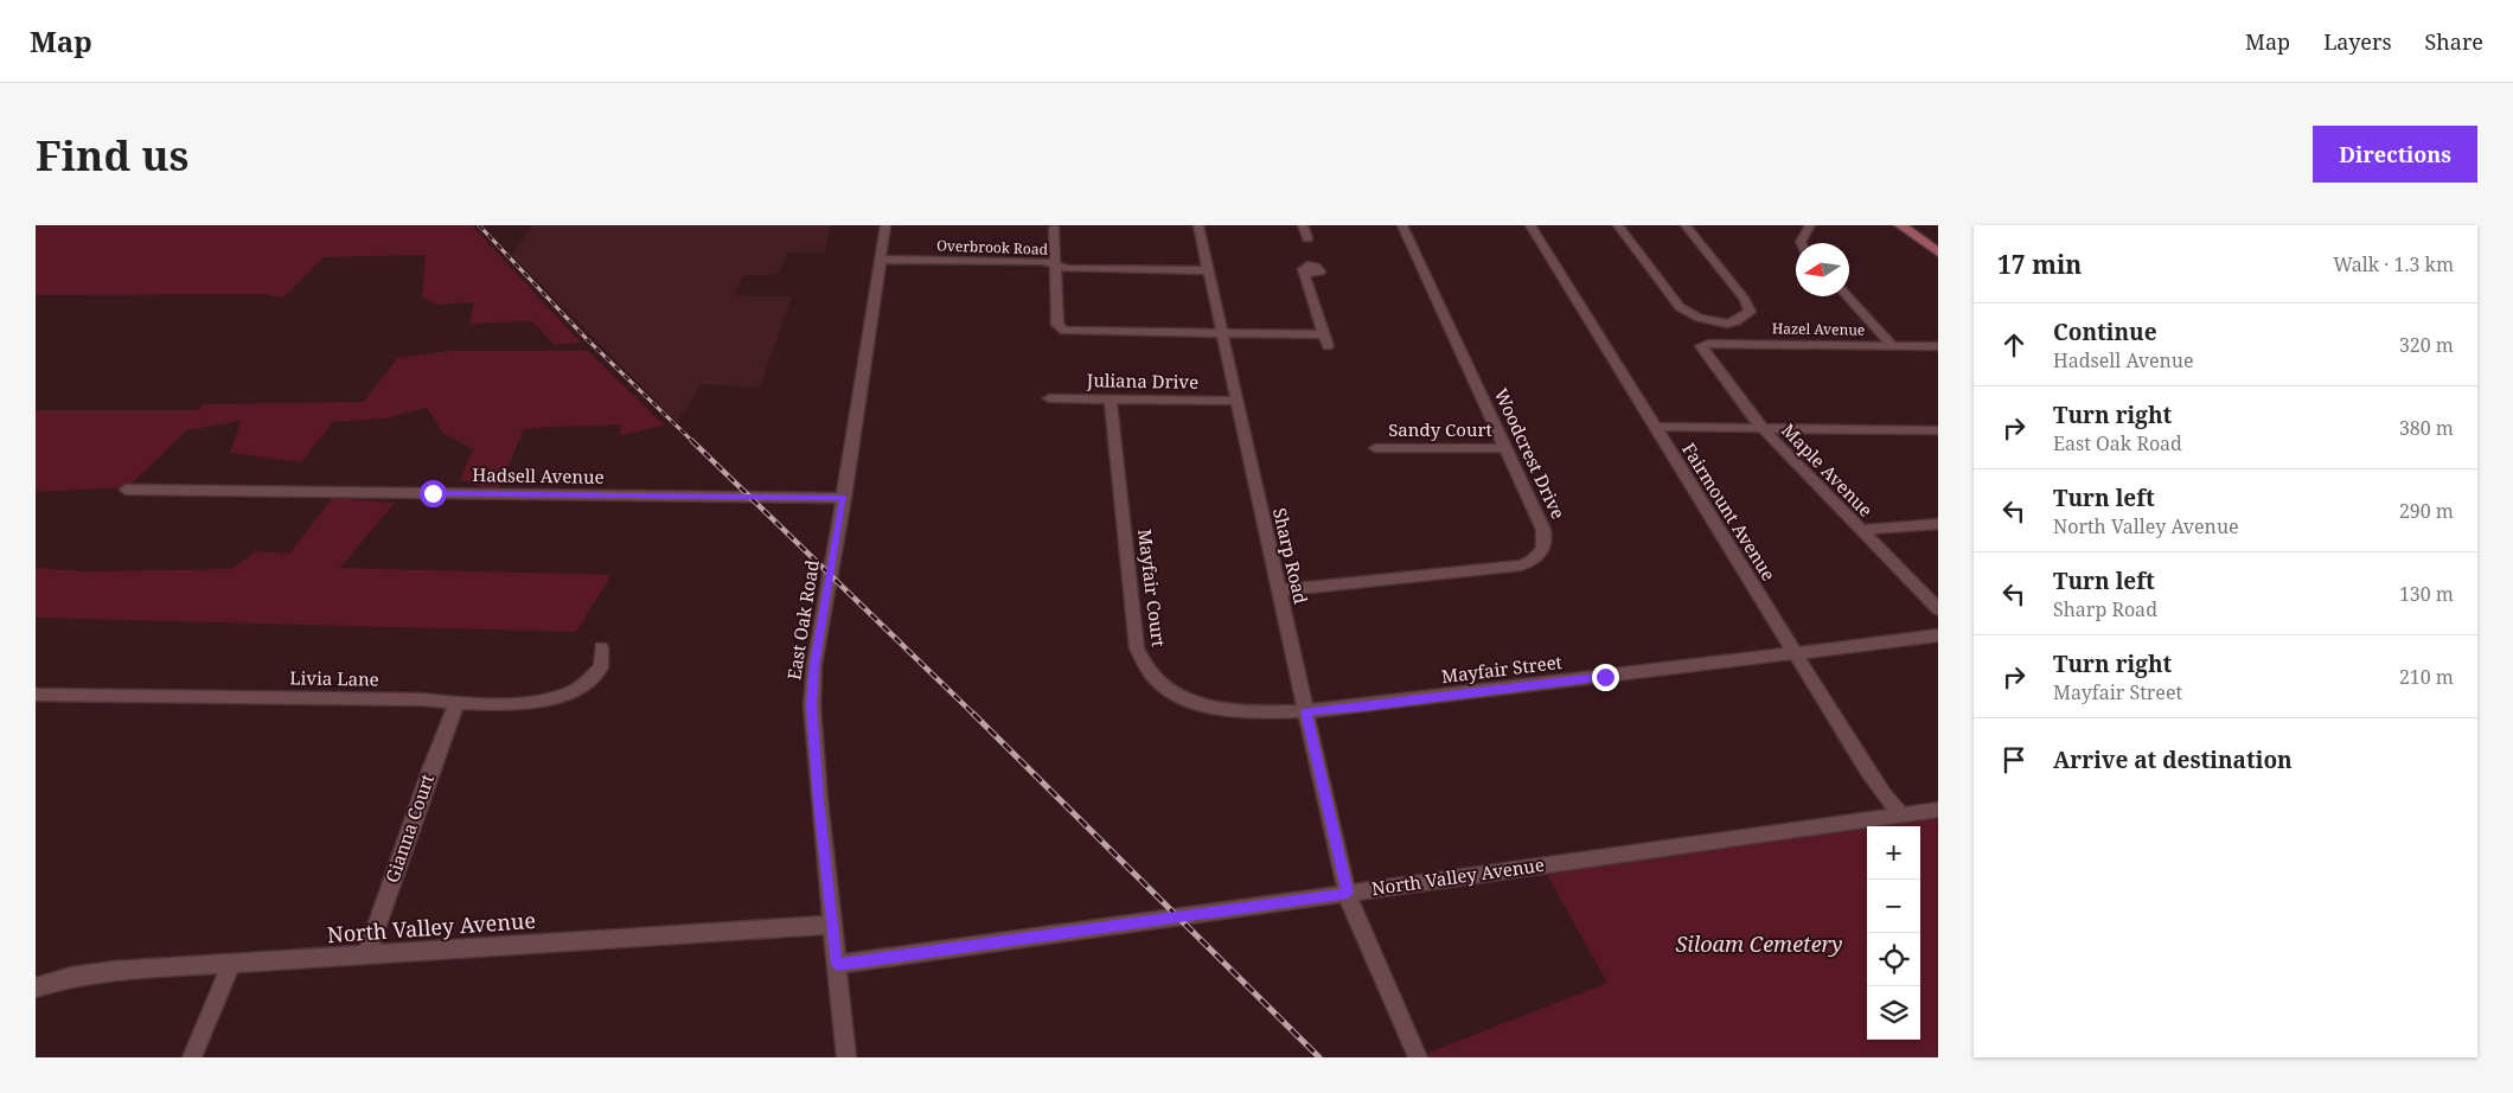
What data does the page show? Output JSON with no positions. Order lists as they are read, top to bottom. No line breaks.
{"streets":{"street":["Overbrook Road","Hazel Avenue","Juliana Drive","Sandy Court","Woodcrest Drive","Maple Avenue","Hadsell Avenue","Fairmount Avenue","Sharp Road","Mayfair Court","East Oak Road","Mayfair Street","Livia Lane","Gianna Court","North Valley Avenue"]},"crossings":[["Overbrook Road","Sharp Road"],["Overbrook Road","East Oak Road"],["Hazel Avenue","Maple Avenue"],["Juliana Drive","Sharp Road"],["Juliana Drive","Mayfair Court"],["Sandy Court","Woodcrest Drive"],["Woodcrest Drive","Sharp Road"],["Hadsell Avenue","East Oak Road"],["Fairmount Avenue","Mayfair Street"],["Fairmount Avenue","North Valley Avenue"],["Sharp Road","Mayfair Street"],["Sharp Road","North Valley Avenue"],["Mayfair Court","Mayfair Street"],["East Oak Road","North Valley Avenue"],["Livia Lane","Gianna Court"],["Gianna Court","North Valley Avenue"]],"parks":["Siloam Cemetery"],"north":"left","page":{"header":"Map","nav":["Map","Layers","Share"],"buttons":"Directions","title":"Find us","heading":["17 min","Walk · 1.3 km"],"list":[["Continue","Hadsell Avenue","320 m"],["Turn right","East Oak Road","380 m"],["Turn left","North Valley Avenue","290 m"],["Turn left","Sharp Road","130 m"],["Turn right","Mayfair Street","210 m"],"Arrive at destination"],"map_buttons":["+","−"]}}
